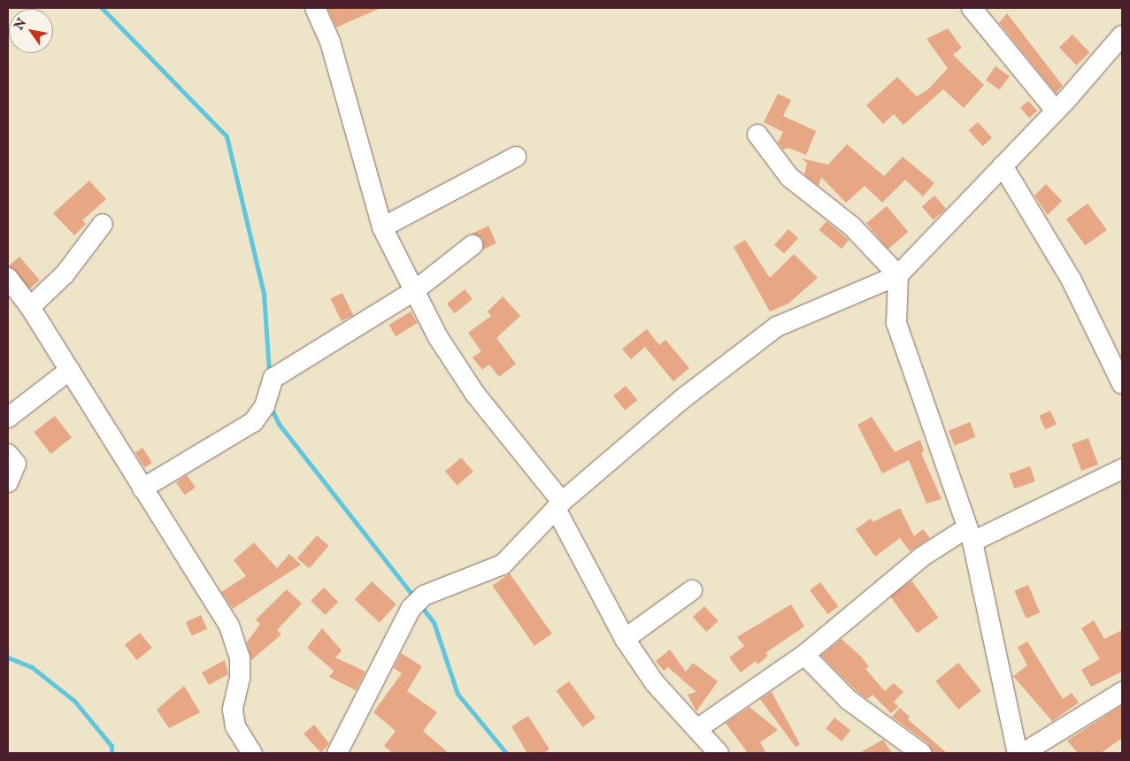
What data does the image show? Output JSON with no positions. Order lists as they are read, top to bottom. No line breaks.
{"north":"top left"}
